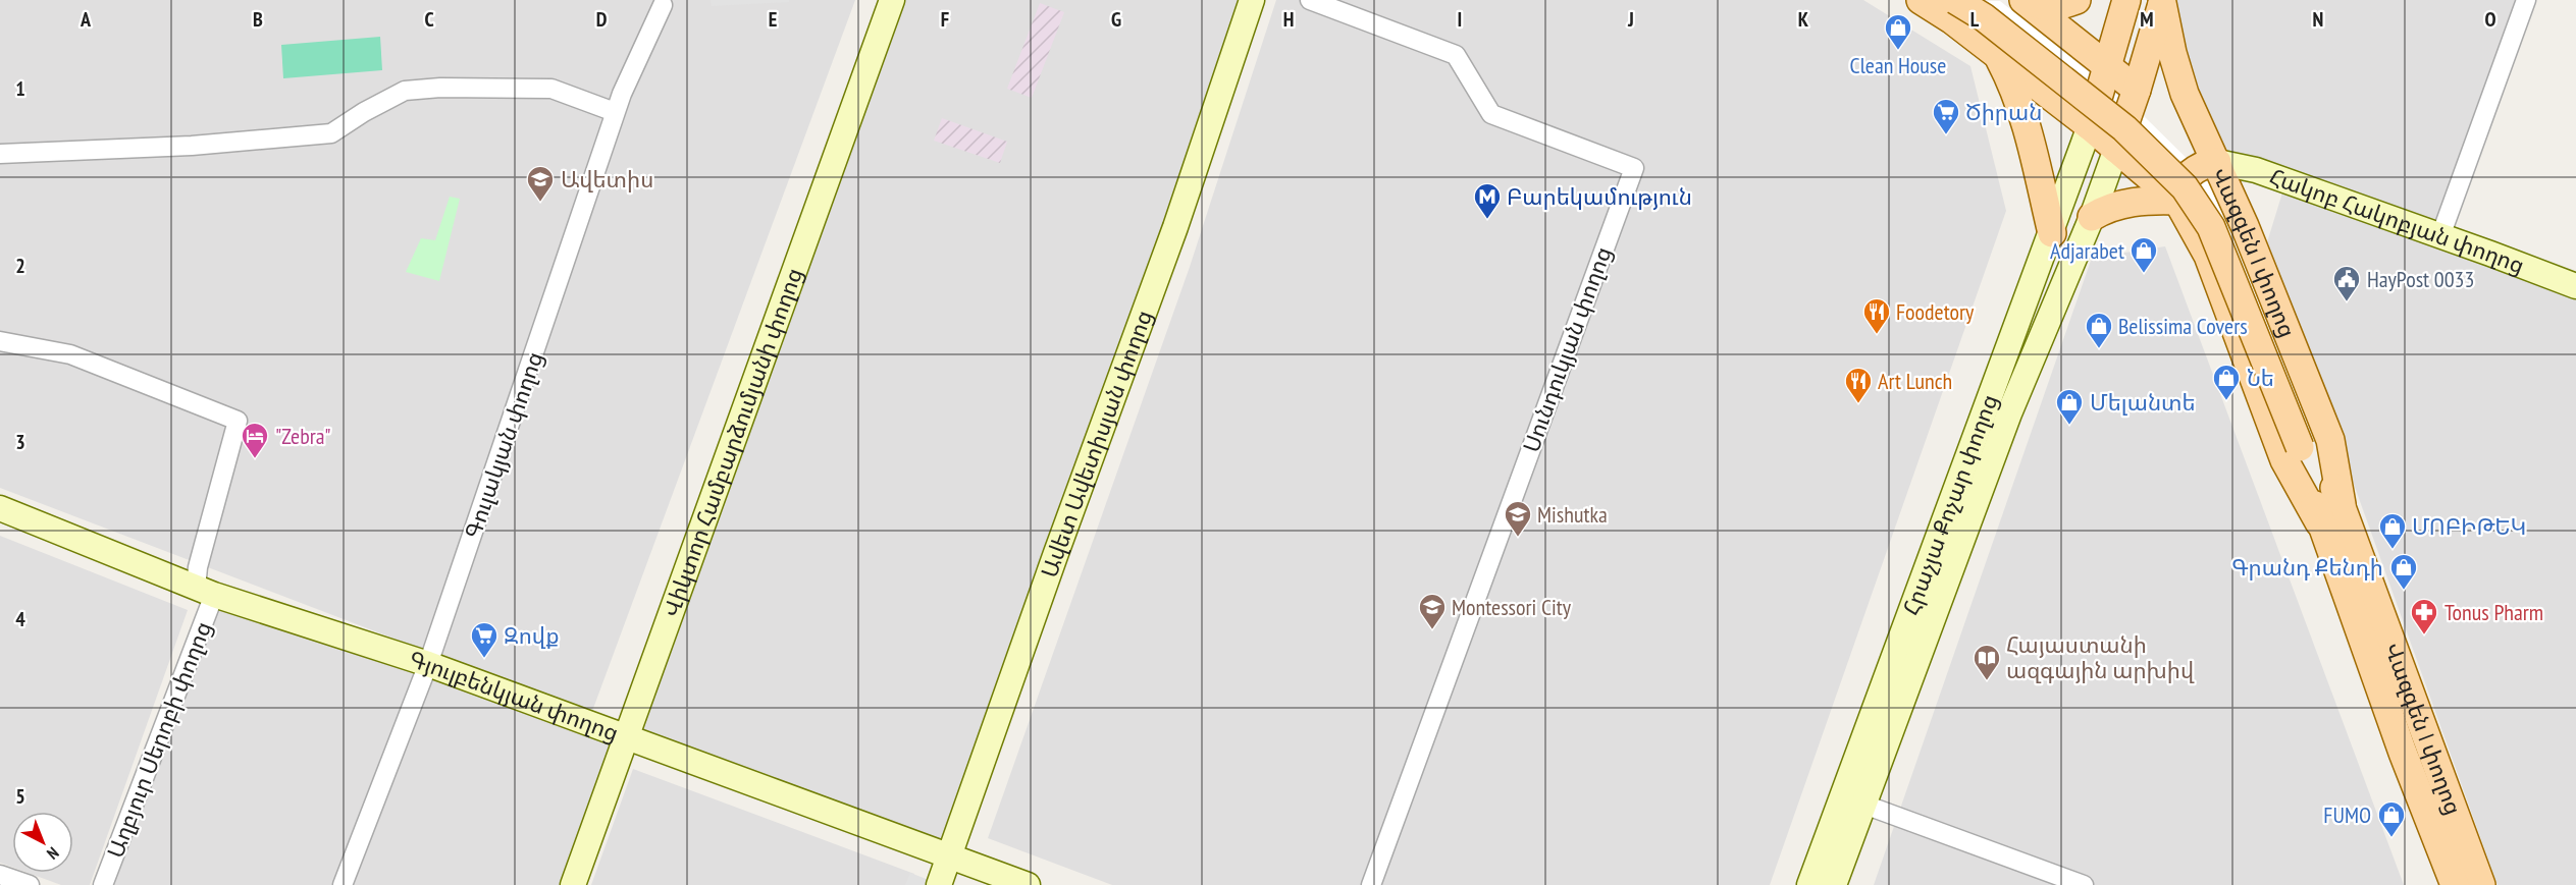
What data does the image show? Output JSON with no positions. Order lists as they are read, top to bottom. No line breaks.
{"streets":{"main road":["Վազգեն I փողոց"],"street":["Հակոբ Հակոբյան փողոց","Սունդուկյան փողոց","Վիկտոր Համբարձումյանի փողոց","Ավետ Ավետիսյան փողոց","Գուլակյան փողոց","Հրաչյա Քոչար փողոց","Գյուլբենկյան փողոց","Աղբյուր Սերոբի փողոց"]},"crossings":[["Հակոբ Հակոբյան փողոց","Վազգեն I փողոց"],["Վազգեն I փողոց","Հրաչյա Քոչար փողոց"],["Վիկտոր Համբարձումյանի փողոց","Գյուլբենկյան փողոց"],["Ավետ Ավետիսյան փողոց","Գյուլբենկյան փողոց"],["Գուլակյան փողոց","Գյուլբենկյան փողոց"],["Գյուլբենկյան փողոց","Աղբյուր Սերոբի փողոց"]],"places":{"shop":["Clean House","Adjarabet","Belissima Covers","Նե","Մելանտե","ՄՈԲԻԹԵԿ","Գրանդ Քենդի","FUMO"],"supermarket":["Ծիրան","Զովք"],"school or university":["Ավետիս","Mishutka","Montessori City"],"metro station":["Բարեկամություն"],"public building":["HayPost 0033"],"restaurant":["Foodetory","Art Lunch"],"hotel":["\"Zebra\""],"pharmacy":["Tonus Pharm"],"library":["Հայաստանի ազգային արխիվ"]},"north":"bottom right","grid":{"columns":["A","B","C","D","E","F","G","H","I","J","K","L","M","N","O"],"rows":["1","2","3","4","5"]}}
